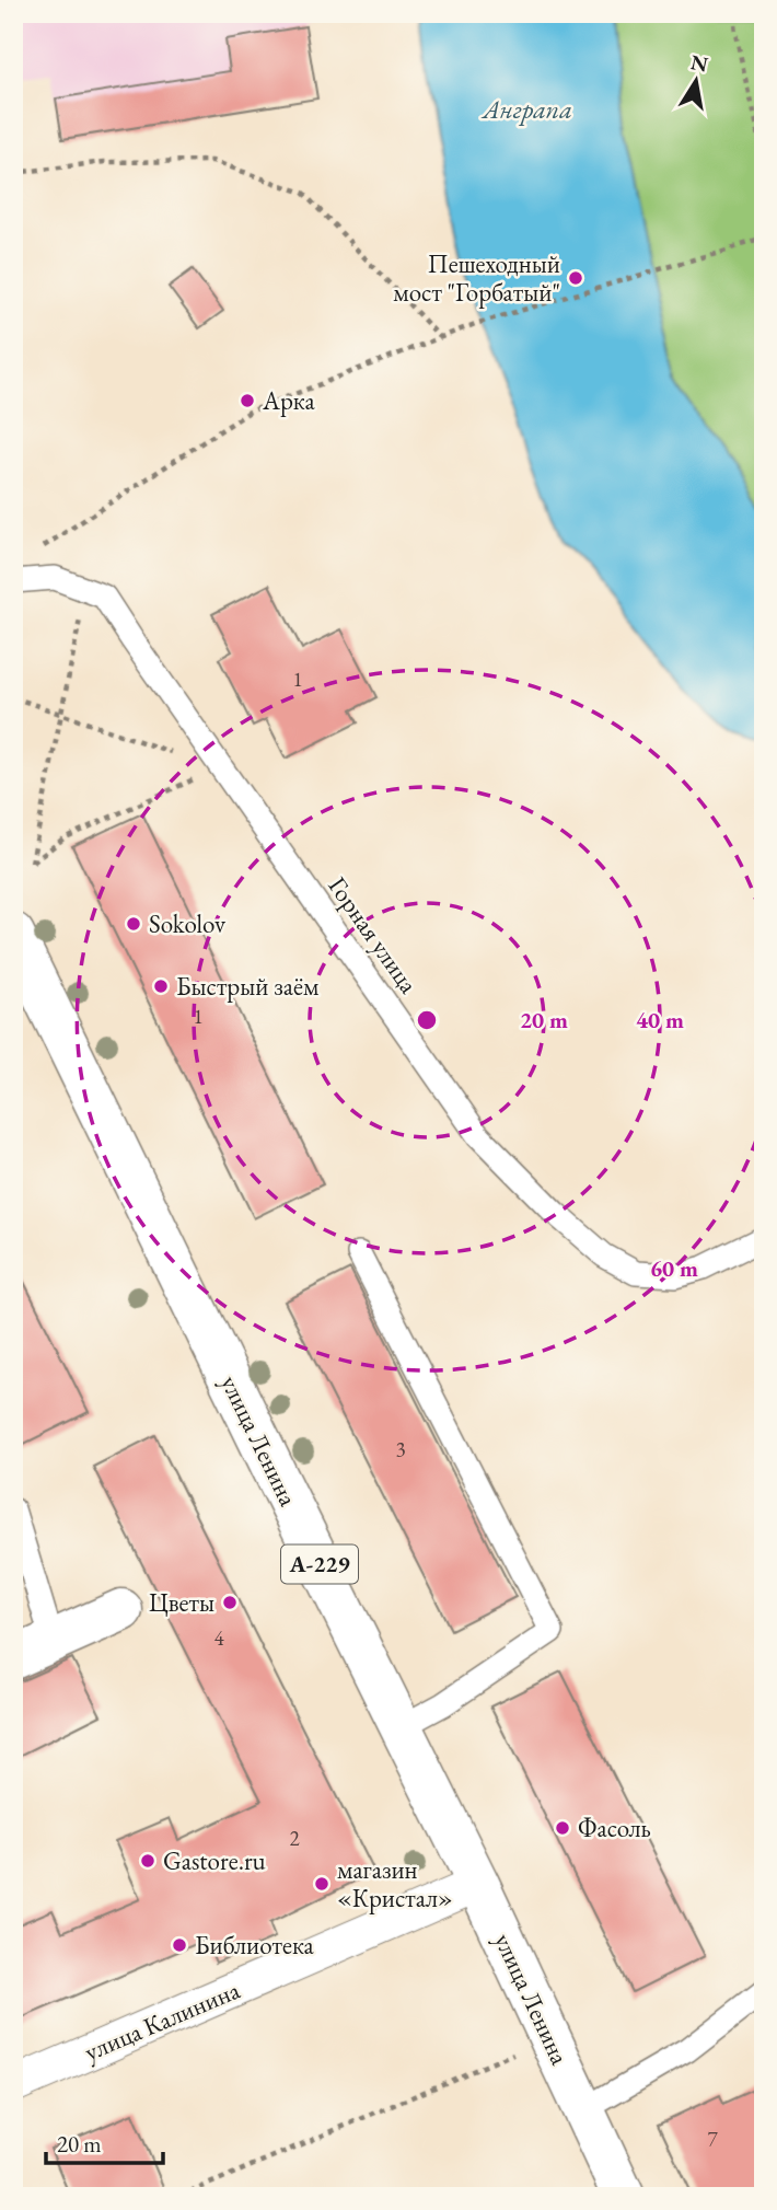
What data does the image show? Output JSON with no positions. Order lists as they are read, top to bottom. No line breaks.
{"streets":{"main road":["улица Ленина","А-229"],"street":["улица Калинина"],"lane":["Горная улица"]},"crossings":[["улица Ленина","улица Калинина"]],"water":["Анграпа"],"places":["Пешеходный мост \"Горбатый\"","Арка","Sokolov","Быстрый заём","Цветы","Фасоль","Gastore.ru","магазин «Кристал»","Библиотека"],"house_numbers":["1","1","3","4","2","7"],"scale_bar":"20 m","north":"top","rings":["20 m","40 m","60 m"]}
